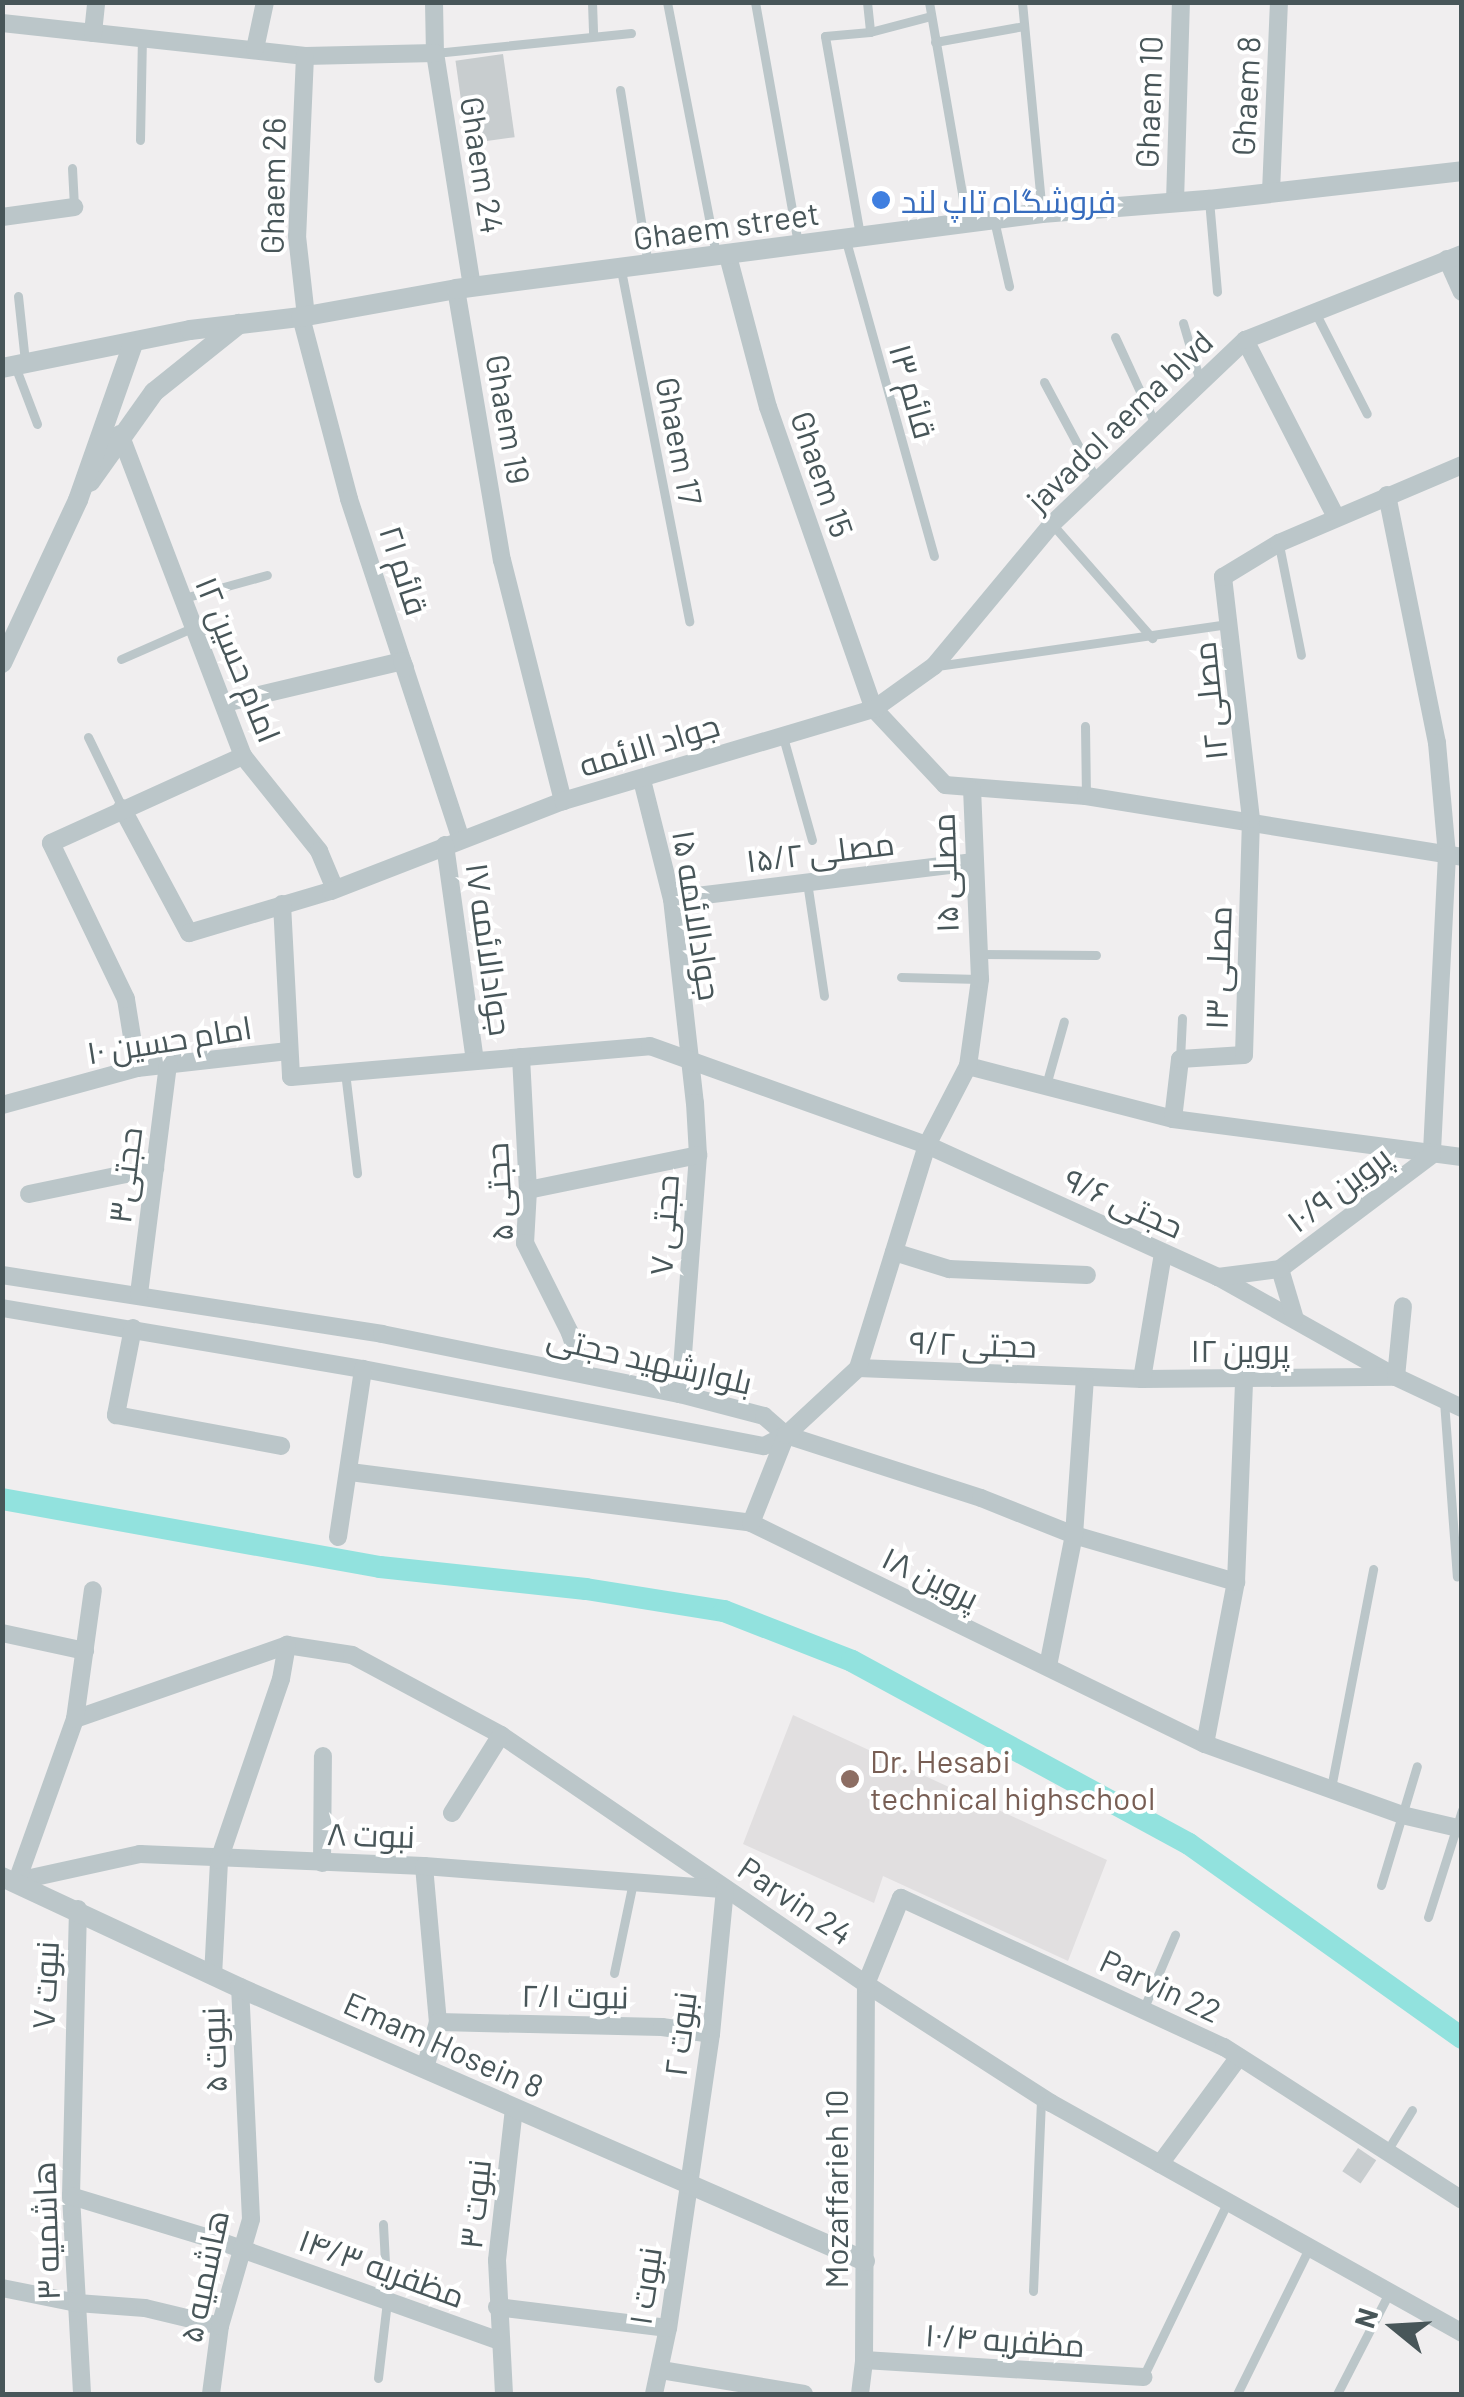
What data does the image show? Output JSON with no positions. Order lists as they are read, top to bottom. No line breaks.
{"streets":{"street":["Ghaem 8","Ghaem 10","Ghaem 24","Ghaem 26","Ghaem street","Ghaem 19","javadol aema blvd","Ghaem 15","قائم ۲۱","امام حسین ۱۲","مصلی ۱۲","جواد الائمه","مصلی ۱۵/۲","مصلی ۱۵","جوادالائمه ۱۵","جوادالائمه ۱۷","مصلی ۱۳","۱۰ امام حسین","حجتی۳","پروین ۱۰/۹","حجتی ۵","حجتی ۹/۶","حجتی ۷","حجتی ۹/۲","پروین ۱۲","بلوارشهید حجتی","پروین ۱۸","نبوت ۸","Parvin 24","نبوت ۷","Parvin 22","نبوت ۲/۱","نبوت ۲","Emam Hosein 8","نبوت ۵","Mozaffarieh 10","نبوت ۳","هاشمیه ۳","مظفریه ۱۴/۳","هاشمیه ۵","نبوت ۱","مظفریه ۱۰/۴"],"lane":["قائم ۱۳","Ghaem 17"]},"crossings":[["Ghaem 8","Ghaem street"],["Ghaem 10","Ghaem street"],["Ghaem 24","Ghaem street"],["Ghaem 24","Ghaem 19"],["Ghaem 26","Ghaem street"],["Ghaem 26","قائم ۲۱"],["Ghaem street","قائم ۱۳"],["Ghaem street","Ghaem 19"],["Ghaem street","Ghaem 17"],["Ghaem street","Ghaem 15"],["Ghaem street","قائم ۲۱"],["Ghaem 19","جواد الائمه"],["javadol aema blvd","Ghaem 15"],["javadol aema blvd","جواد الائمه"],["Ghaem 15","جواد الائمه"],["قائم ۲۱","جواد الائمه"],["قائم ۲۱","جوادالائمه ۱۷"],["امام حسین ۱۲","جواد الائمه"],["مصلی ۱۲","مصلی ۱۳"],["جواد الائمه","جوادالائمه ۱۵"],["جواد الائمه","جوادالائمه ۱۷"],["مصلی ۱۵/۲","مصلی ۱۵"],["مصلی ۱۵/۲","جوادالائمه ۱۵"],["مصلی ۱۵","حجتی ۹/۶"],["مصلی ۱۵","حجتی ۹/۲"],["جوادالائمه ۱۵","حجتی ۹/۶"],["جوادالائمه ۱۵","حجتی ۷"],["جوادالائمه ۱۷","حجتی ۹/۶"],["۱۰ امام حسین","حجتی۳"],["۱۰ امام حسین","حجتی ۹/۶"],["حجتی۳","بلوارشهید حجتی"],["حجتی ۵","حجتی ۹/۶"],["حجتی ۵","بلوارشهید حجتی"],["حجتی ۹/۶","حجتی ۷"],["حجتی ۹/۶","پروین ۱۲"],["حجتی ۷","بلوارشهید حجتی"],["حجتی ۹/۲","پروین ۱۲"],["نبوت ۸","Parvin 24"],["نبوت ۸","نبوت ۲"],["نبوت ۸","Emam Hosein 8"],["Parvin 24","Parvin 22"],["Parvin 24","نبوت ۲"],["Parvin 24","Mozaffarieh 10"],["نبوت ۷","Emam Hosein 8"],["نبوت ۷","هاشمیه ۳"],["Parvin 22","Mozaffarieh 10"],["نبوت ۲/۱","نبوت ۲"],["نبوت ۲","Emam Hosein 8"],["نبوت ۲","نبوت ۱"],["Emam Hosein 8","نبوت ۵"],["Emam Hosein 8","Mozaffarieh 10"],["Emam Hosein 8","نبوت ۳"],["Emam Hosein 8","نبوت ۱"],["نبوت ۵","هاشمیه ۵"],["Mozaffarieh 10","مظفریه ۱۰/۴"],["نبوت ۳","مظفریه ۱۴/۳"],["هاشمیه ۳","مظفریه ۱۴/۳"],["مظفریه ۱۴/۳","هاشمیه ۵"]],"places":["فروشگاه تاپ لند","Dr. Hesabi technical highschool"],"north":"left"}
